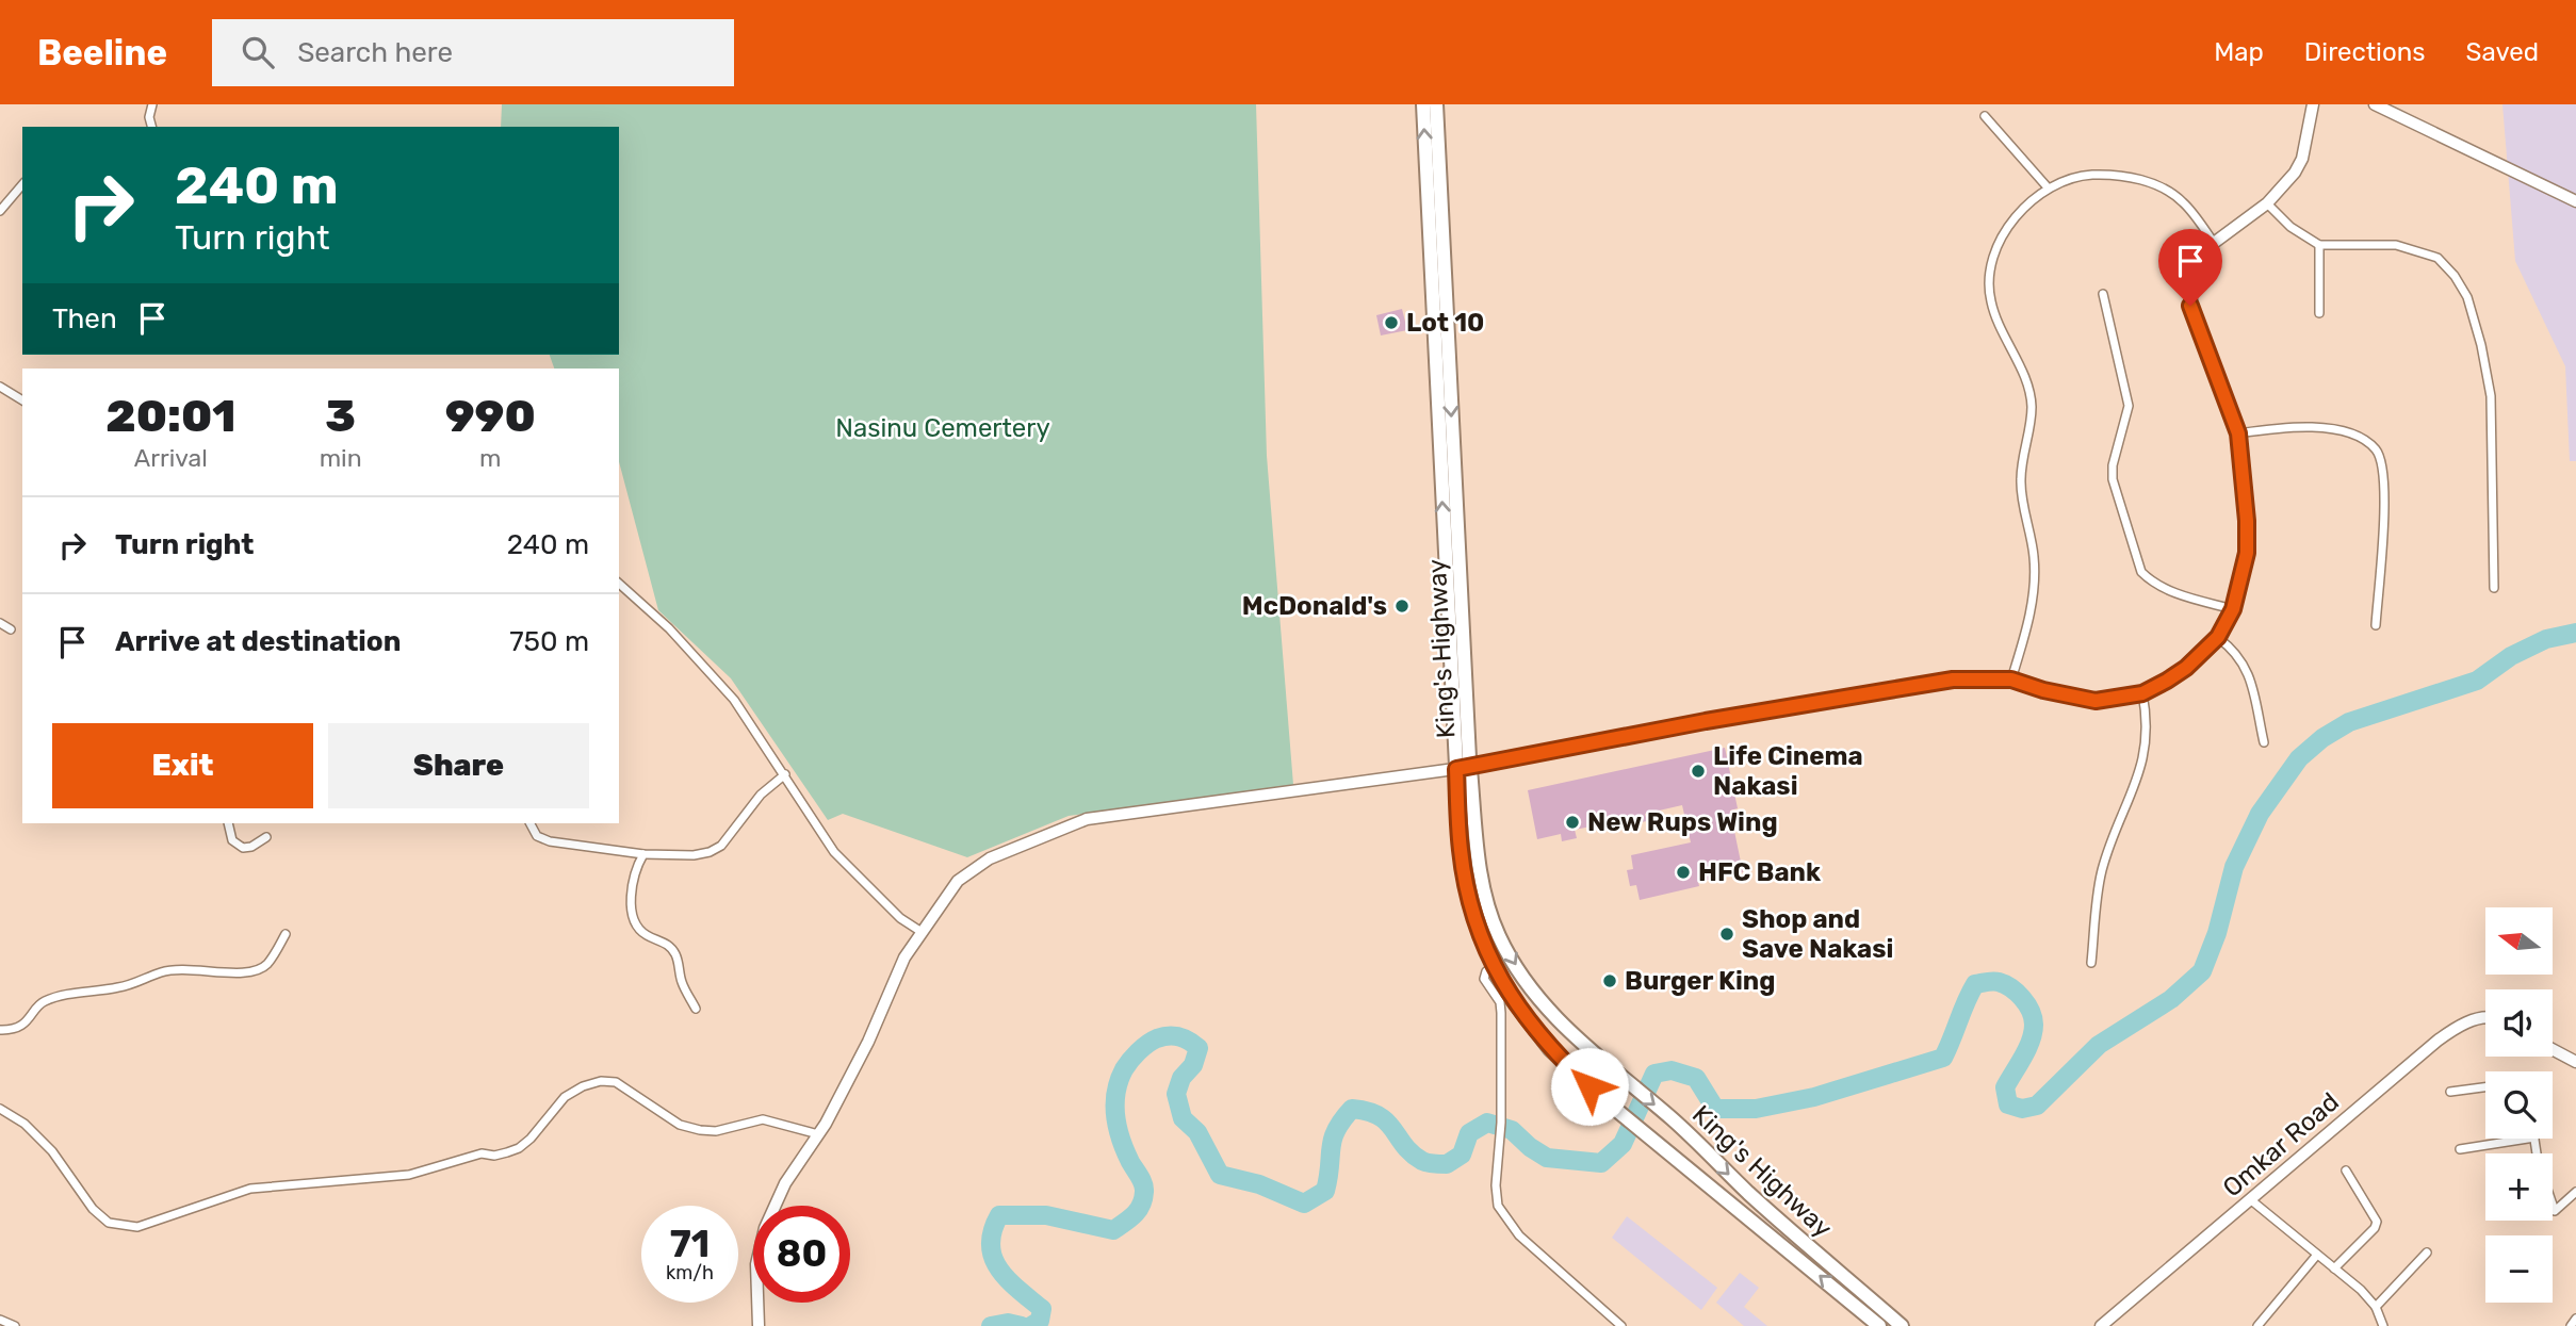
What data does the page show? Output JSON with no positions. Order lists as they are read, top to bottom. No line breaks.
{"streets":{"highway":["King's Highway"],"street":["Omkar Road"]},"parks":["Nasinu Cemertery"],"places":["Lot 10","McDonald's","Life Cinema Nakasi","New Rups Wing","HFC Bank","Shop and Save Nakasi","Burger King"],"north":"left","page":{"header":"Beeline","search":"Search here","nav":["Map","Directions","Saved"],"turn":["240 m","Turn right"],"then":"Then","eta":["20:01","Arrival","3","min","990","m"],"list":[{"name":"Turn right","value":"240 m"},{"name":"Arrive at destination","value":"750 m"}],"buttons":["Exit","Share"],"map_buttons":["+","−"],"speed":"71 km/h","limit":"80"}}
